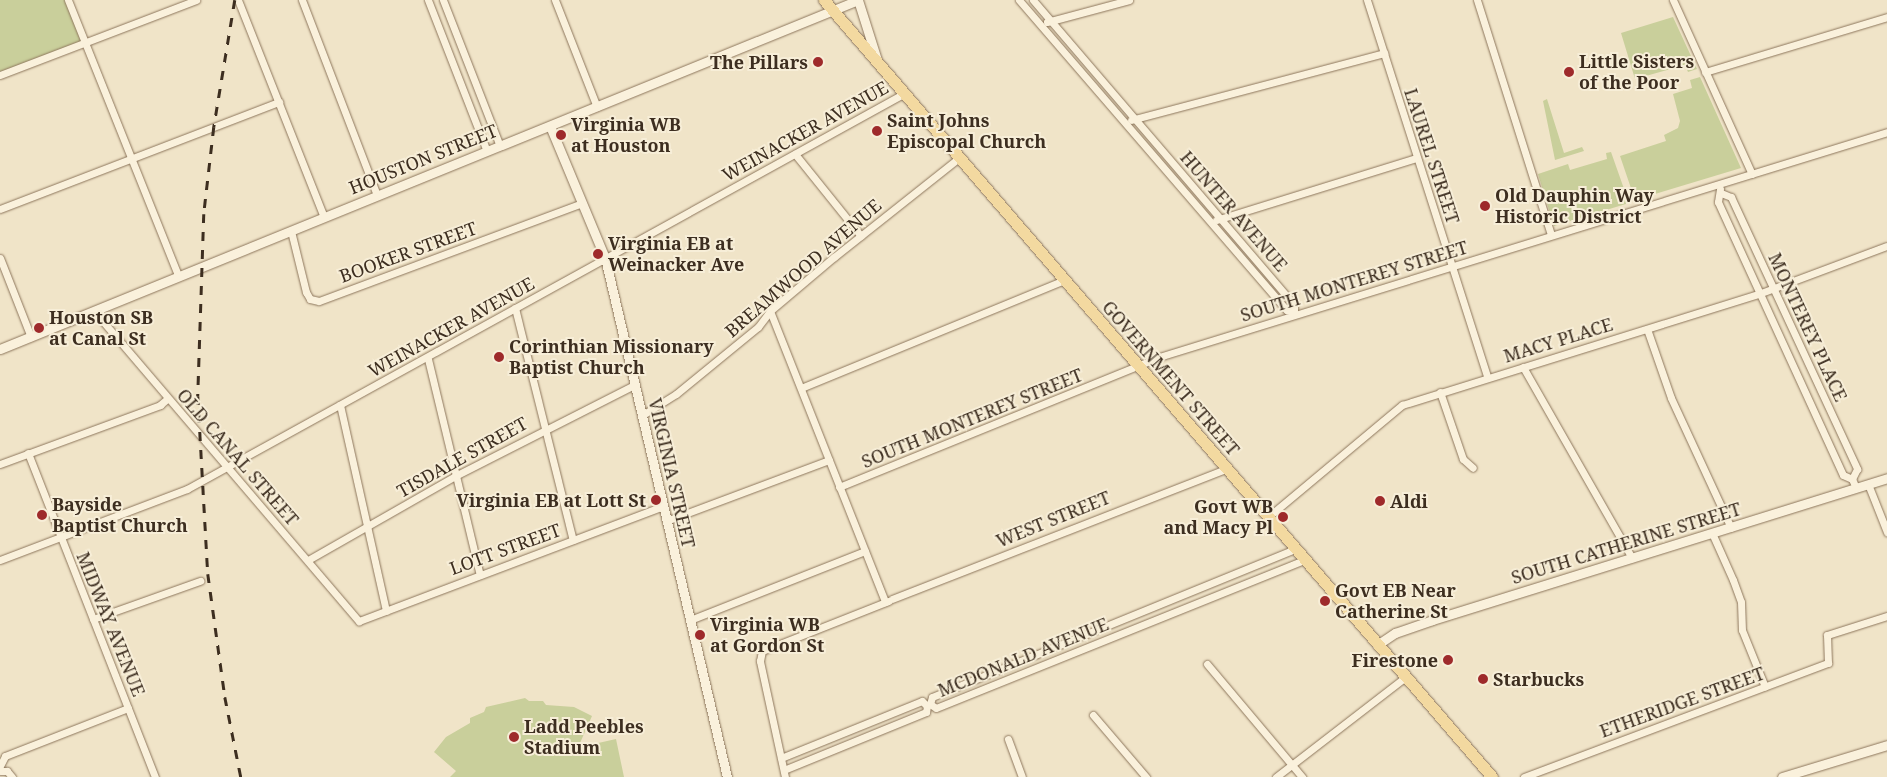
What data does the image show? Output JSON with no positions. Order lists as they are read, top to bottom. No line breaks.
{"streets":{"main road":["GOVERNMENT STREET"],"street":["WEINACKER AVENUE","LAUREL STREET","HOUSTON STREET","HUNTER AVENUE","BOOKER STREET","BREAMWOOD AVENUE","SOUTH MONTEREY STREET","MONTEREY PLACE","MACY PLACE","OLD CANAL STREET","TISDALE STREET","VIRGINIA STREET","WEST STREET","SOUTH CATHERINE STREET","LOTT STREET","MIDWAY AVENUE","MCDONALD AVENUE","ETHERIDGE STREET"]},"crossings":[["WEINACKER AVENUE","GOVERNMENT STREET"],["WEINACKER AVENUE","OLD CANAL STREET"],["WEINACKER AVENUE","VIRGINIA STREET"],["WEINACKER AVENUE","MIDWAY AVENUE"],["LAUREL STREET","SOUTH MONTEREY STREET"],["LAUREL STREET","MACY PLACE"],["HOUSTON STREET","BOOKER STREET"],["HOUSTON STREET","GOVERNMENT STREET"],["HOUSTON STREET","OLD CANAL STREET"],["HOUSTON STREET","VIRGINIA STREET"],["HUNTER AVENUE","SOUTH MONTEREY STREET"],["BOOKER STREET","VIRGINIA STREET"],["BREAMWOOD AVENUE","GOVERNMENT STREET"],["BREAMWOOD AVENUE","VIRGINIA STREET"],["SOUTH MONTEREY STREET","MONTEREY PLACE"],["SOUTH MONTEREY STREET","GOVERNMENT STREET"],["MONTEREY PLACE","MACY PLACE"],["MONTEREY PLACE","SOUTH CATHERINE STREET"],["MACY PLACE","GOVERNMENT STREET"],["GOVERNMENT STREET","WEST STREET"],["GOVERNMENT STREET","SOUTH CATHERINE STREET"],["GOVERNMENT STREET","MCDONALD AVENUE"],["OLD CANAL STREET","TISDALE STREET"],["OLD CANAL STREET","LOTT STREET"],["TISDALE STREET","VIRGINIA STREET"],["VIRGINIA STREET","LOTT STREET"],["WEST STREET","MCDONALD AVENUE"]],"places":["The Pillars","Little Sisters of the Poor","Saint Johns Episcopal Church","Virginia WB at Houston","Old Dauphin Way Historic District","Virginia EB at Weinacker Ave","Houston SB at Canal St","Corinthian Missionary Baptist Church","Virginia EB at Lott St","Aldi","Bayside Baptist Church","Govt WB and Macy Pl","Govt EB Near Catherine St","Virginia WB at Gordon St","Firestone","Starbucks","Ladd Peebles Stadium"]}
